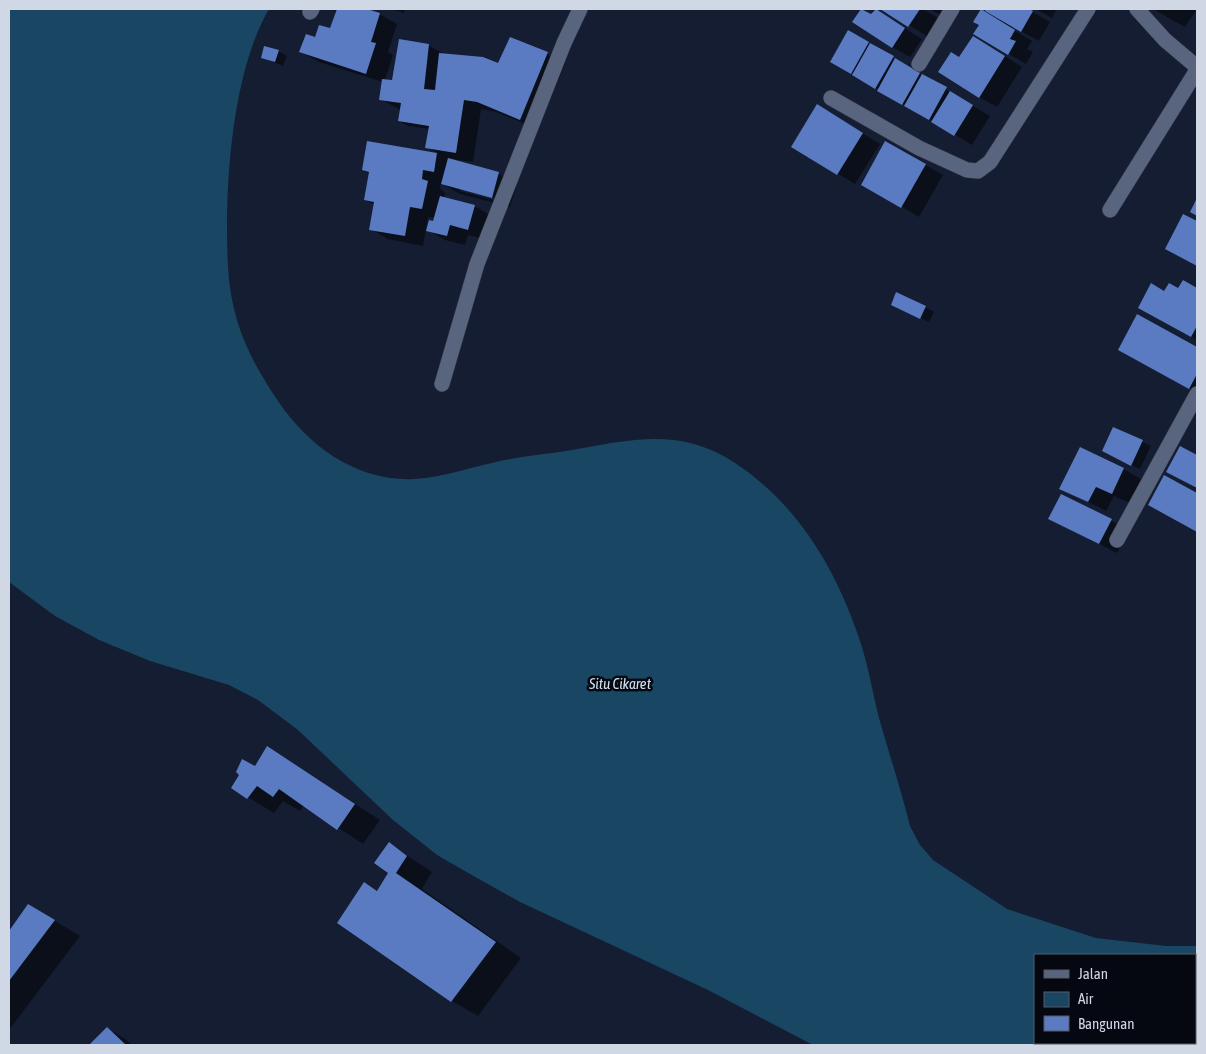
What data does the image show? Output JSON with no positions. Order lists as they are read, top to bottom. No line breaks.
{"water":["Situ Cikaret"],"legend":["Jalan","Air","Bangunan"]}
